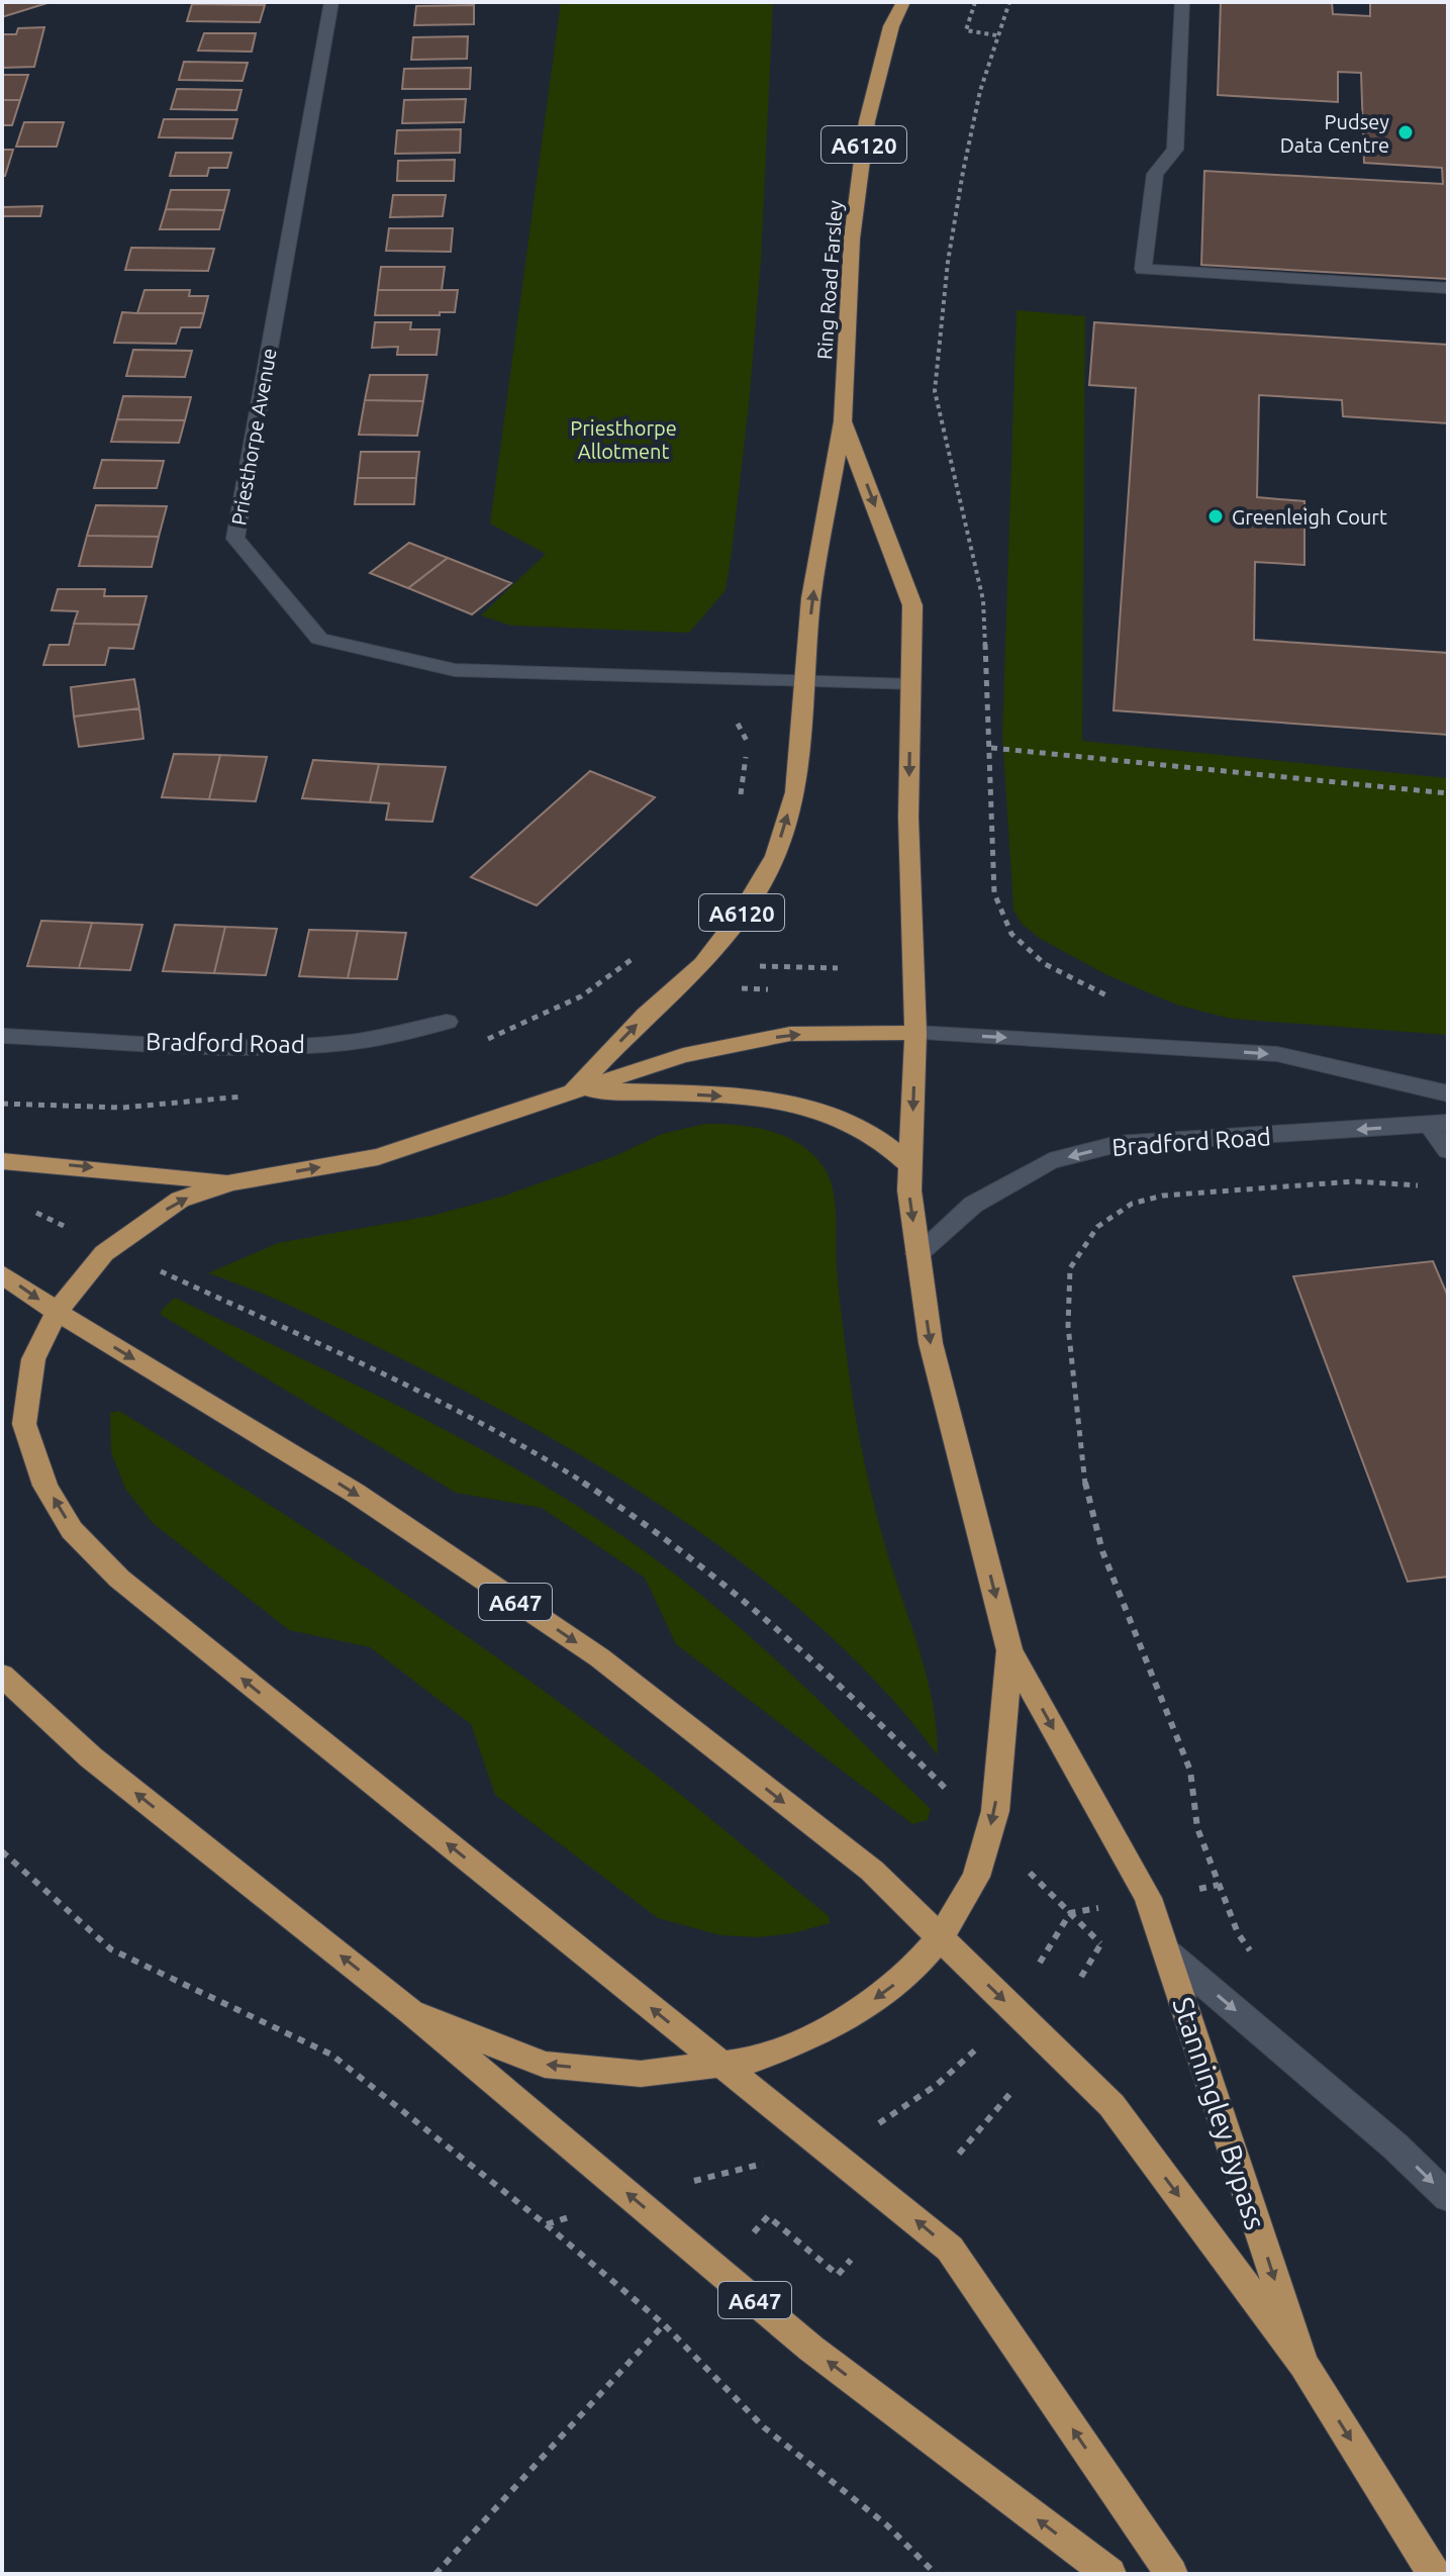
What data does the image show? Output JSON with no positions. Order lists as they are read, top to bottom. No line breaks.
{"streets":{"highway":["A6120","Ring Road Farsley","A647","Stanningley Bypass"],"street":["Priesthorpe Avenue","Bradford Road"]},"crossings":[["A6120","Ring Road Farsley"],["A6120","Priesthorpe Avenue"],["A647","Stanningley Bypass"]],"parks":["Priesthorpe Allotment"],"places":["Pudsey Data Centre","Greenleigh Court"]}
